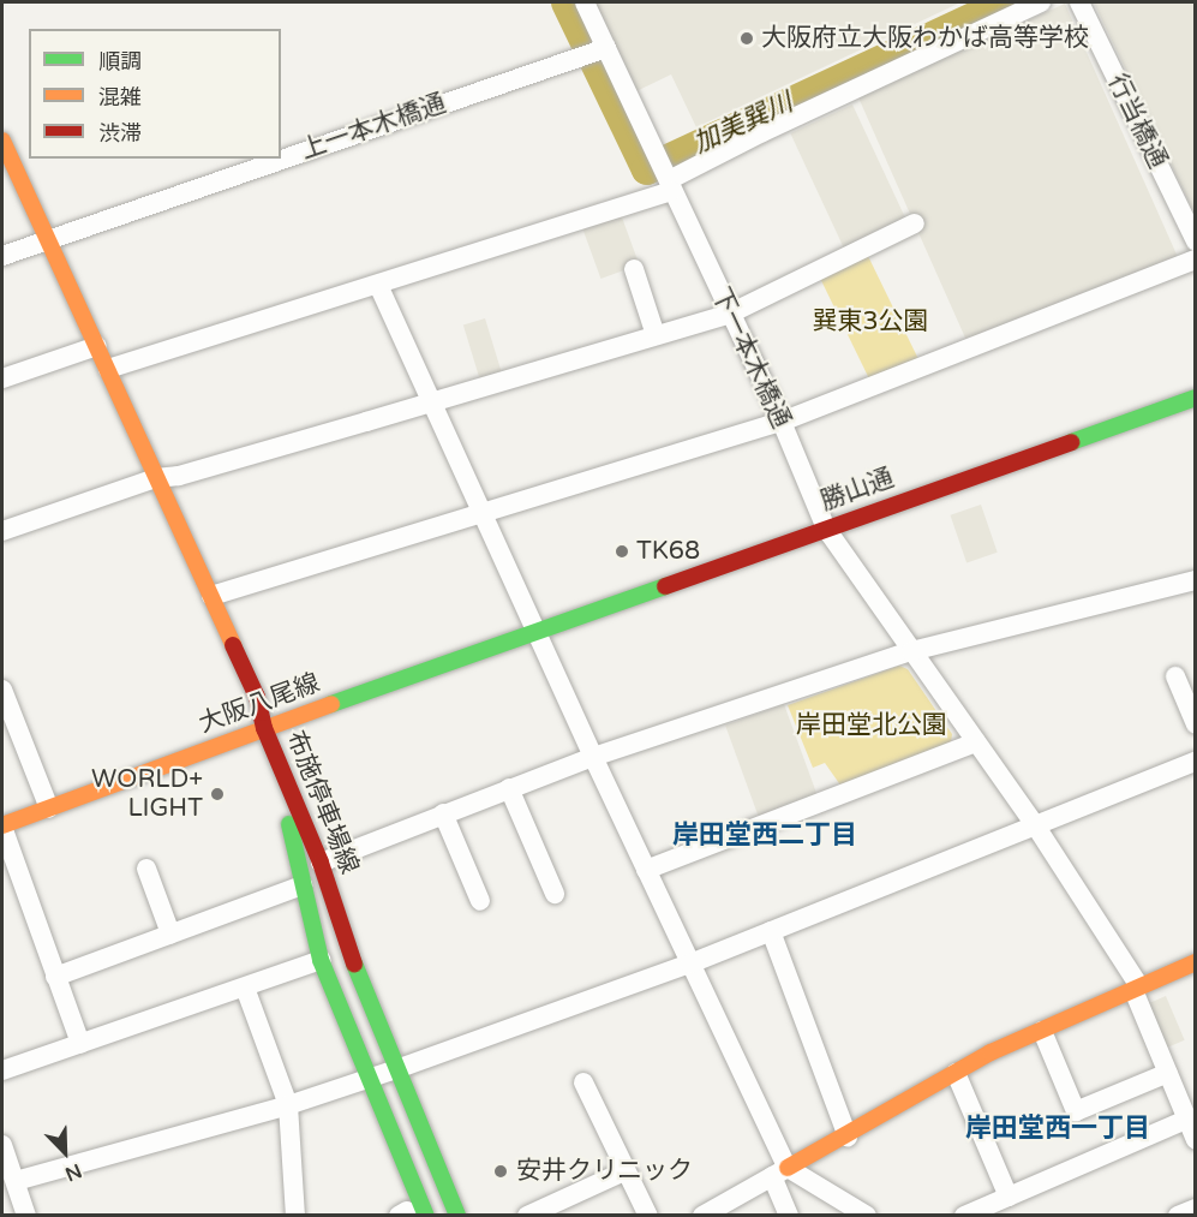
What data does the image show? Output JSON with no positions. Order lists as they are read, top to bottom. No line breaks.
{"streets":{"main road":["勝山通","大阪八尾線","布施停車場線"],"street":["行当橋通","上一本木橋通","下一本木橋通"]},"crossings":[["上一本木橋通","下一本木橋通"],["下一本木橋通","勝山通"],["勝山通","大阪八尾線"],["大阪八尾線","布施停車場線"]],"districts":["岸田堂西二丁目","岸田堂西一丁目"],"water":["加美巽川"],"parks":["巽東3公園","岸田堂北公園"],"places":["大阪府立大阪わかば高等学校","TK68","WORLD+ LIGHT","安井クリニック"],"legend":["順調","混雑","渋滞"],"north":"bottom right"}
